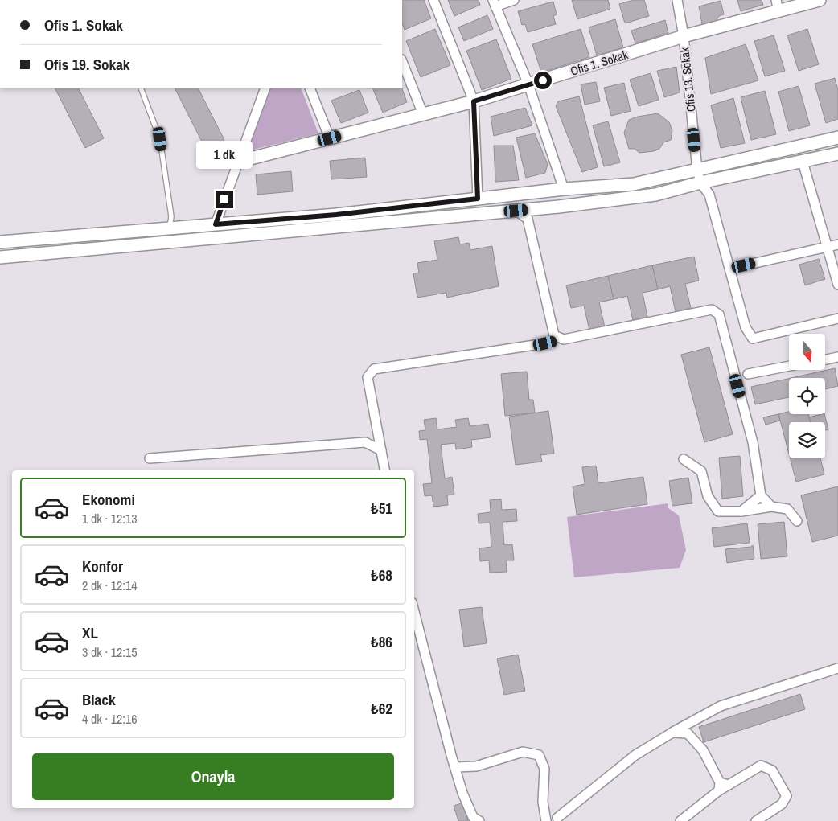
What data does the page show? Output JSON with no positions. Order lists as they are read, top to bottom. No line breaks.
{"streets":{"main road":["Ofis 1. Sokak"],"street":["Ofis 13. Sokak"]},"crossings":[["Ofis 1. Sokak","Ofis 13. Sokak"]],"north":"bottom","page":{"banner":["Ofis 1. Sokak","Ofis 19. Sokak"],"bubble":"1 dk","list":[{"name":"Ekonomi","note":"1 dk · 12:13","value":"₺51"},{"name":"Konfor","note":"2 dk · 12:14","value":"₺68"},{"name":"XL","note":"3 dk · 12:15","value":"₺86"},{"name":"Black","note":"4 dk · 12:16","value":"₺62"}],"buttons":"Onayla"}}
